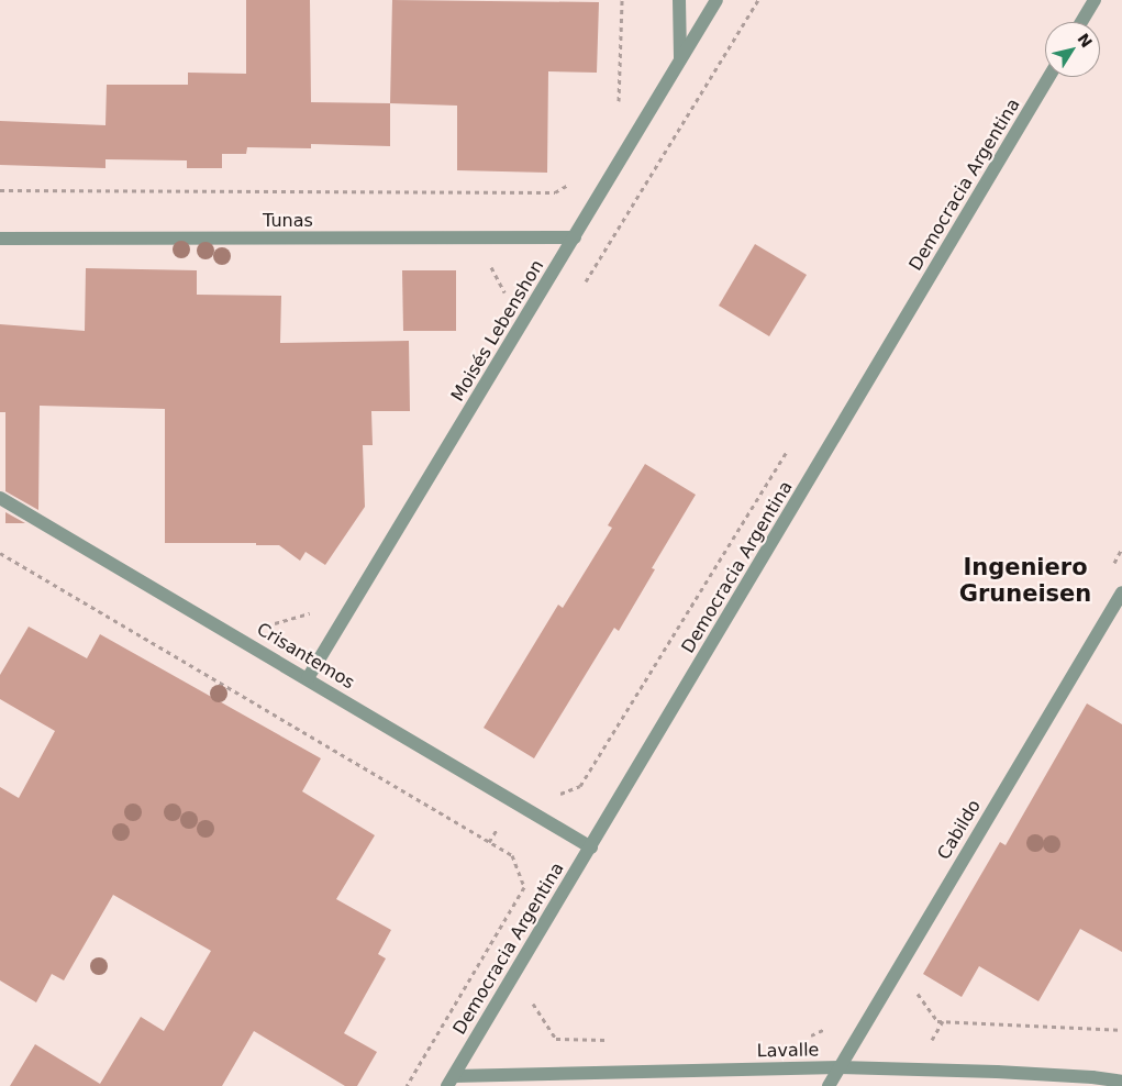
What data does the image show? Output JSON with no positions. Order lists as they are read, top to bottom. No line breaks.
{"streets":{"street":["Democracia Argentina","Tunas","Moisés Lebenshon","Crisantemos","Cabildo","Lavalle"]},"crossings":[["Democracia Argentina","Crisantemos"],["Democracia Argentina","Lavalle"],["Tunas","Moisés Lebenshon"],["Moisés Lebenshon","Crisantemos"],["Cabildo","Lavalle"]],"districts":["Ingeniero Gruneisen"],"north":"top right"}
